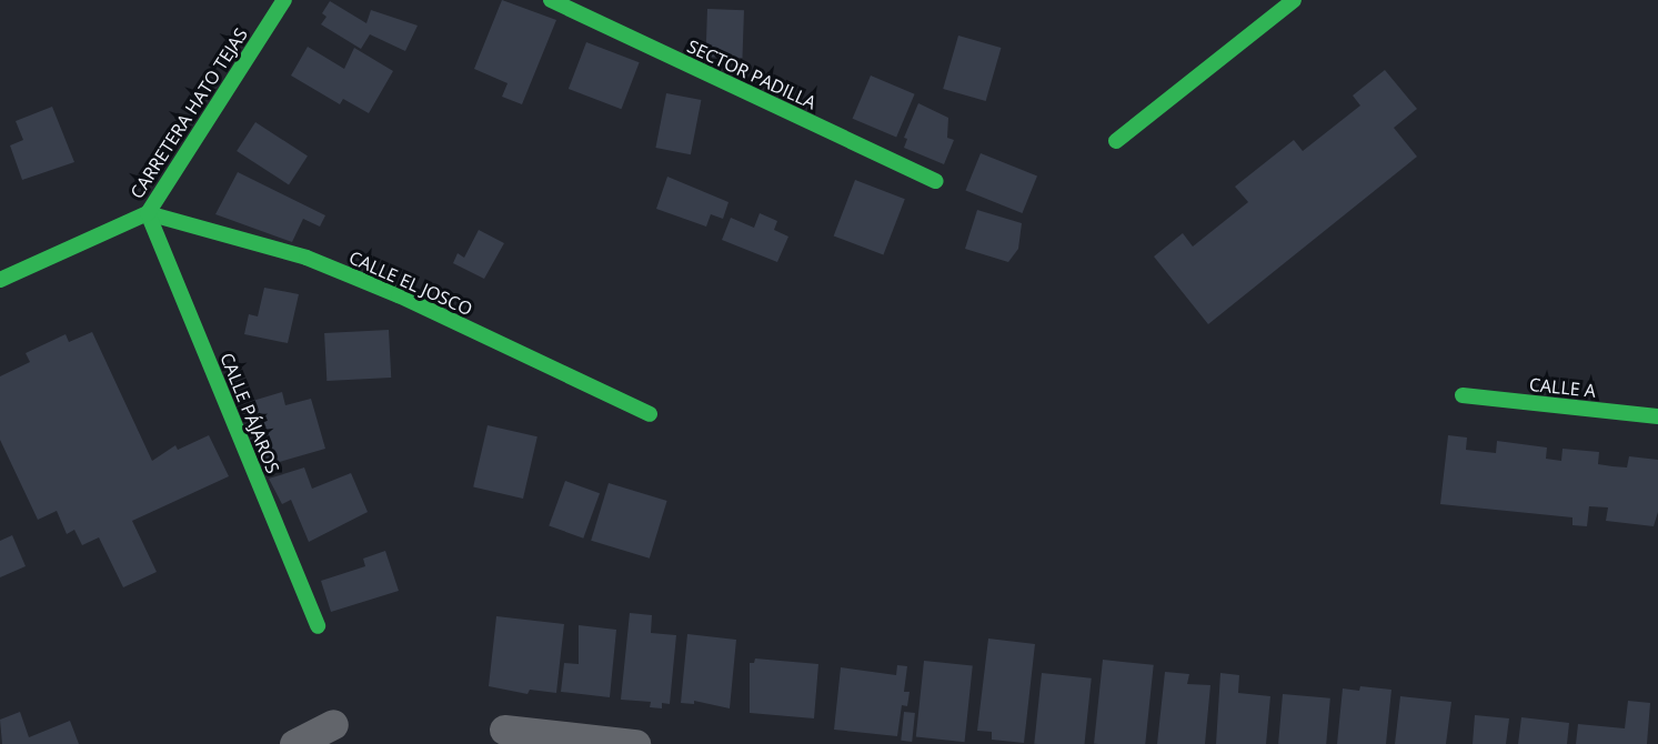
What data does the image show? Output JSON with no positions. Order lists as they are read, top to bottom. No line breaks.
{"streets":{"street":["SECTOR PADILLA","CARRETERA HATO TEJAS","CALLE EL JOSCO","CALLE A","CALLE PÁJAROS"]},"crossings":[["CARRETERA HATO TEJAS","CALLE EL JOSCO"],["CARRETERA HATO TEJAS","CALLE PÁJAROS"],["CALLE EL JOSCO","CALLE PÁJAROS"]]}
